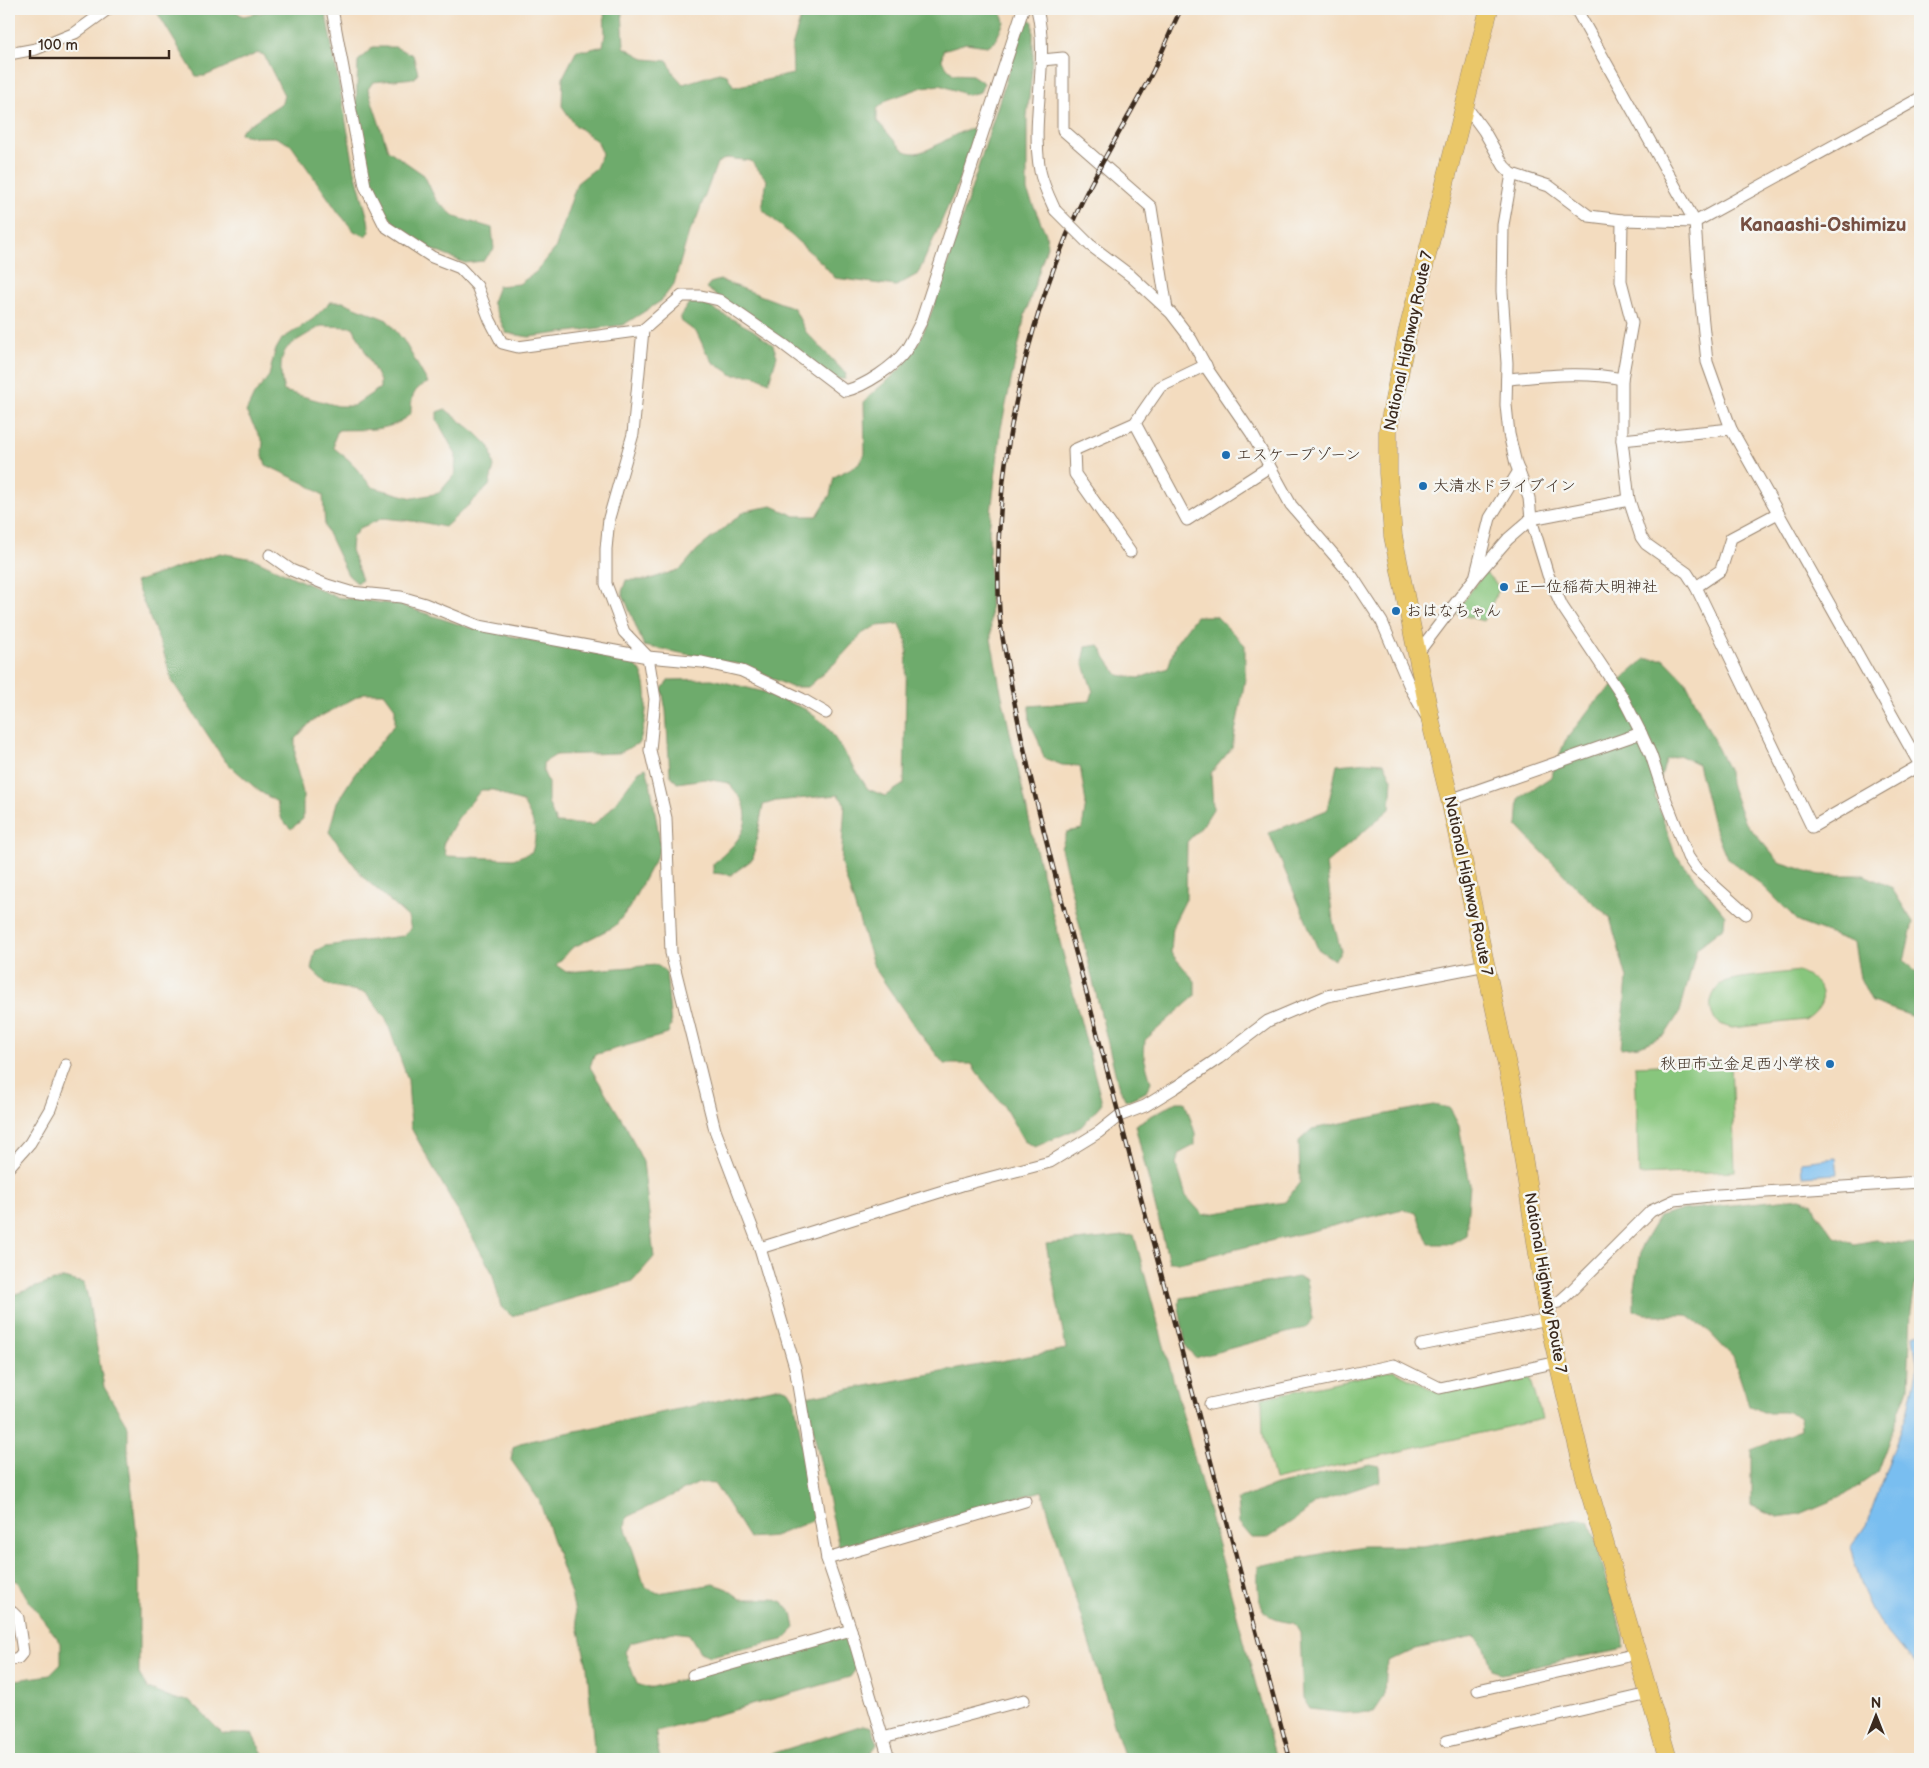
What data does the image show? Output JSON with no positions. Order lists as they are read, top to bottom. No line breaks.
{"streets":{"highway":["National Highway Route 7"]},"districts":["Kanaashi-Oshimizu"],"places":["エスケープゾーン","大清水ドライブイン","正一位稲荷大明神社","おはなちゃん","秋田市立金足西小学校"],"scale_bar":"100 m","north":"top"}
